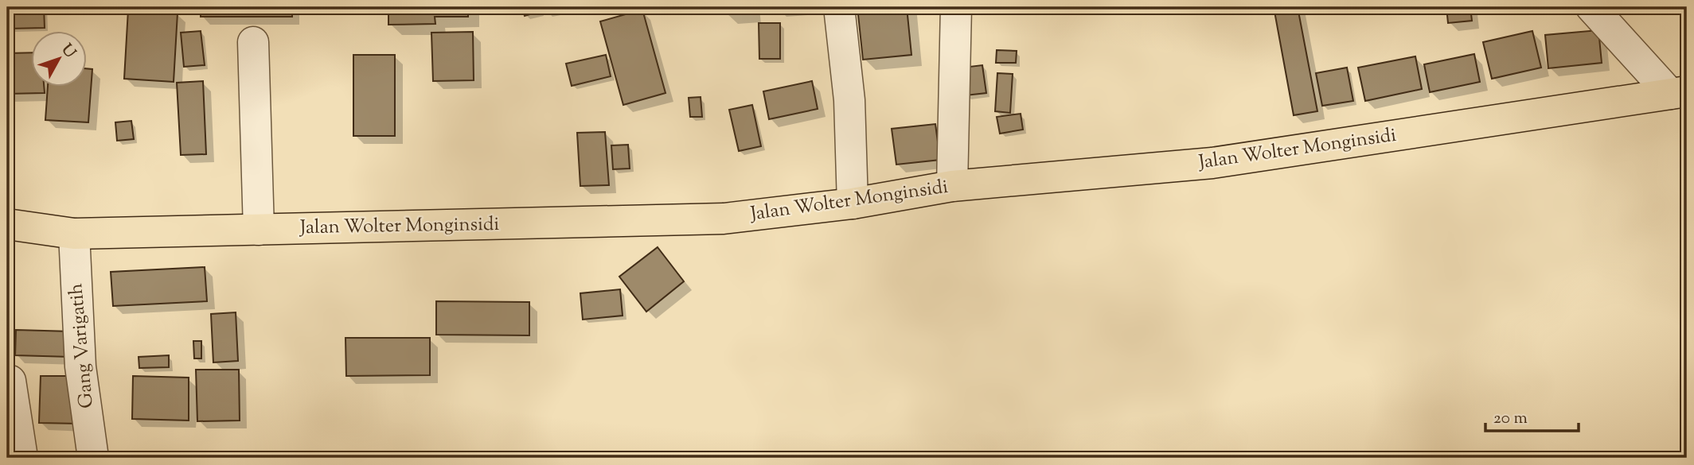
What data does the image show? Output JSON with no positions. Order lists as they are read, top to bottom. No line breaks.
{"streets":{"main road":["Jalan Wolter Monginsidi"],"street":["Gang Varigatih"]},"crossings":[["Jalan Wolter Monginsidi","Gang Varigatih"]],"scale_bar":"20 m","north":"top right"}
